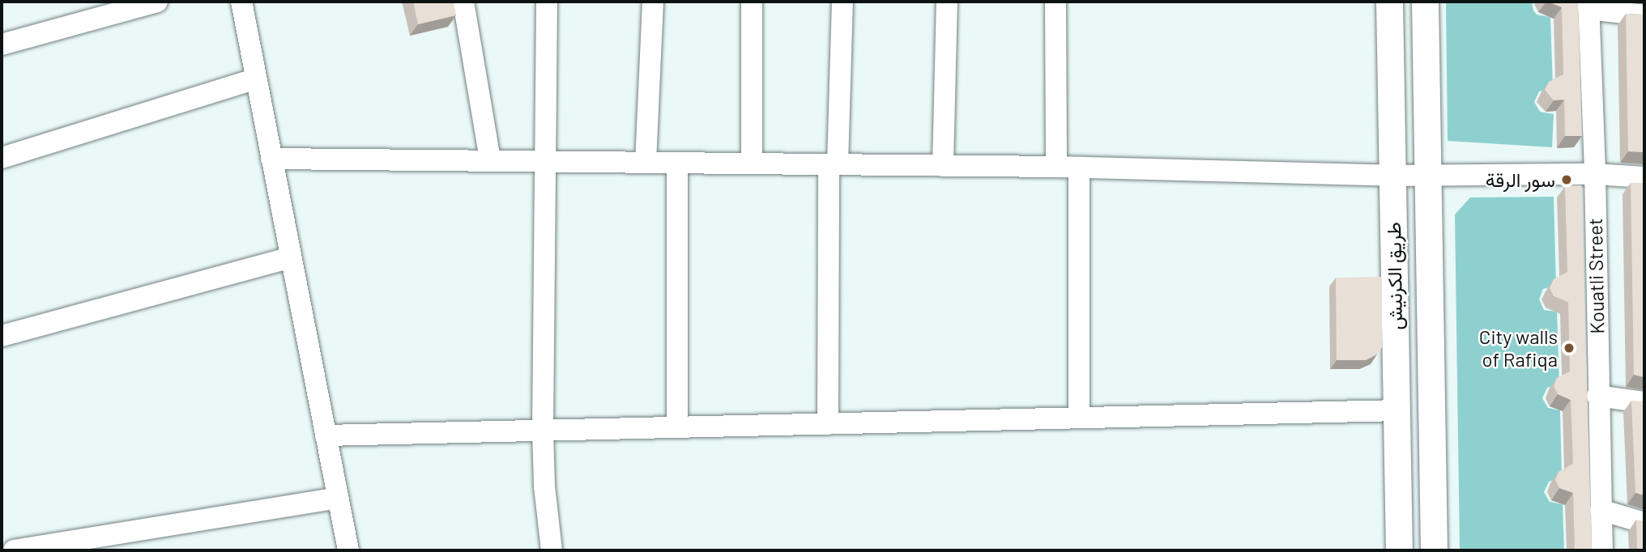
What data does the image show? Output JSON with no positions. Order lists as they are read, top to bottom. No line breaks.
{"streets":{"main road":["طريق الكرنيش"],"street":["Kouatli Street"]},"places":["سور الرقة","City walls of Rafiqa"]}
